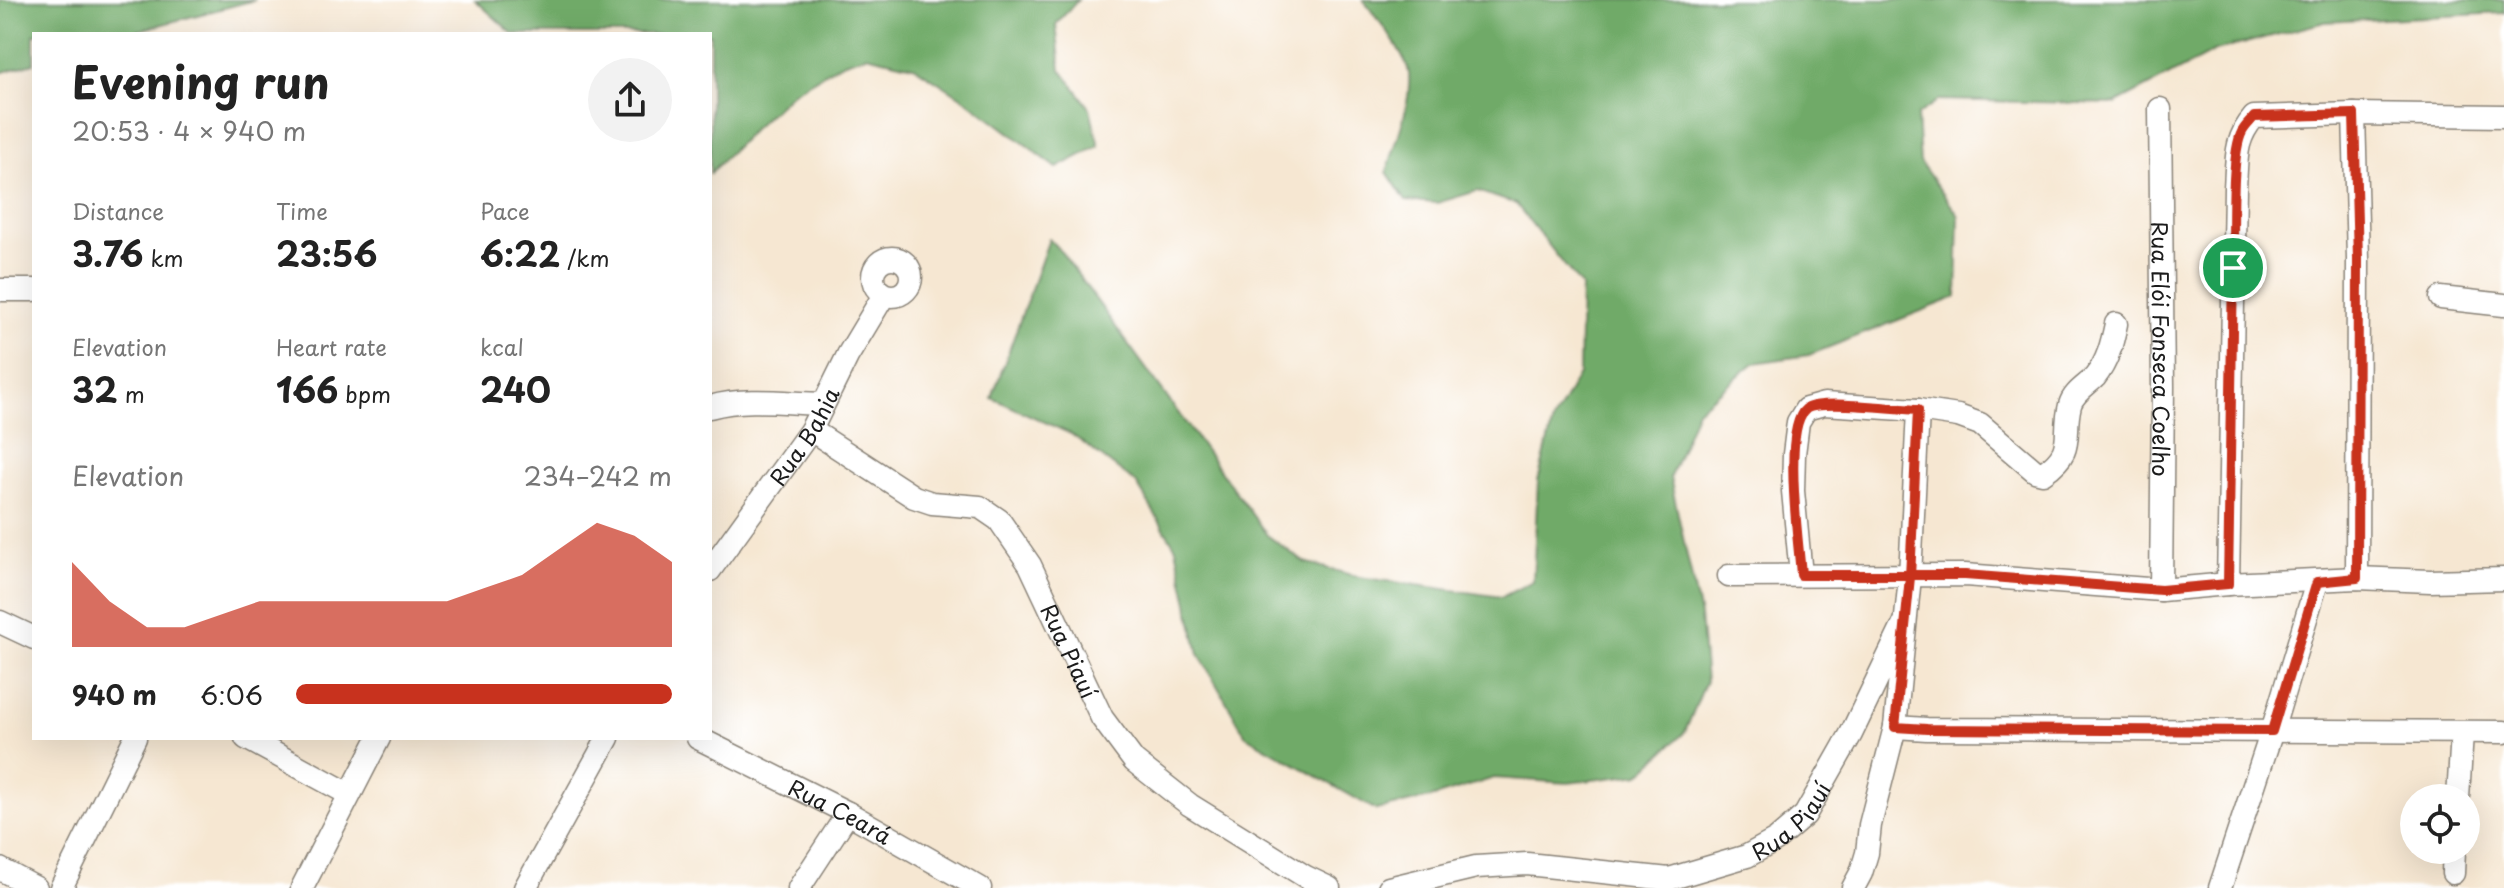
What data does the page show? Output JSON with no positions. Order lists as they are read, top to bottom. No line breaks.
{"streets":{"street":["Rua Elói Fonseca Coelho","Rua Bahia","Rua Piauí","Rua Ceará"]},"crossings":[["Rua Bahia","Rua Piauí"]],"page":{"heading":["Evening run","20:53 · 4 × 940 m"],"stats":[["Distance","3.76 km"],["Time","23:56"],["Pace","6:22 /km"],["Elevation","32 m"],["Heart rate","166 bpm"],["kcal","240"]],"chart":["Elevation","234–242 m"],"list":[{"name":"940 m","note":"6:06"}]}}
